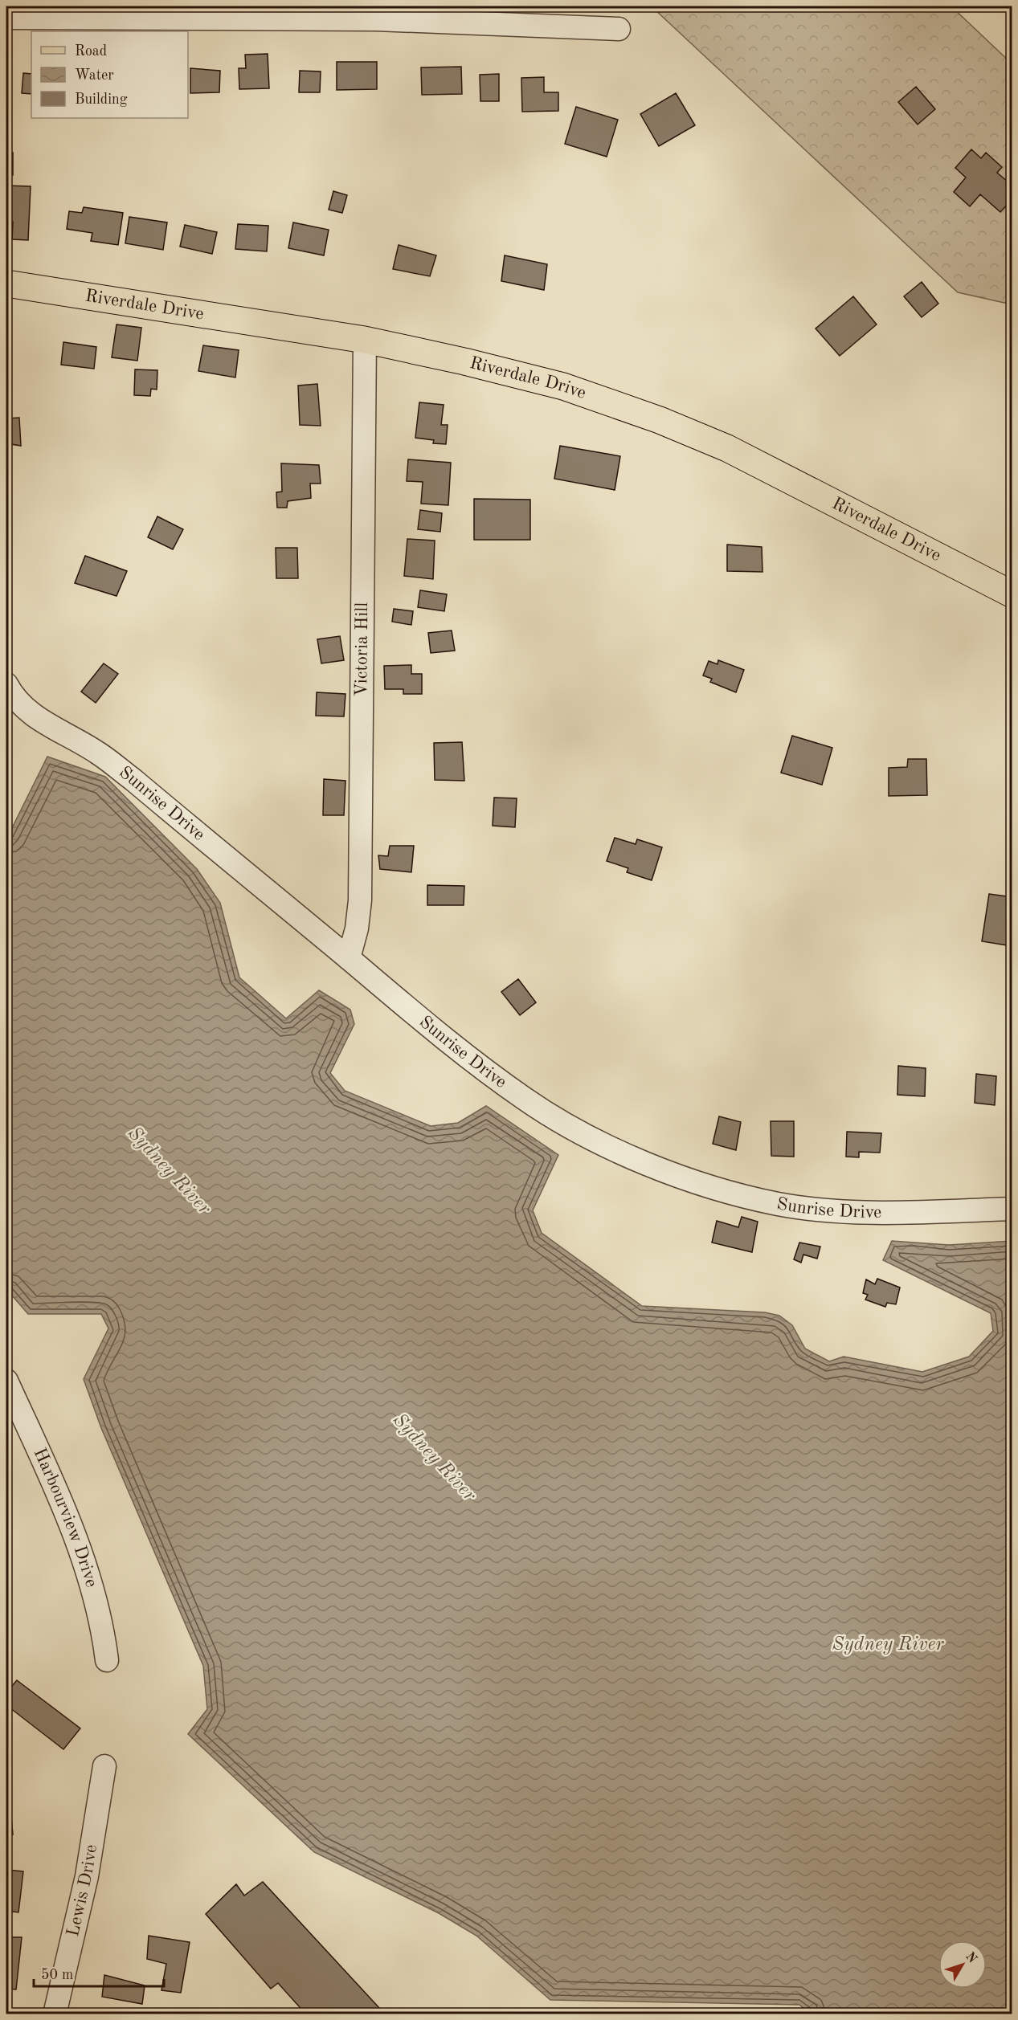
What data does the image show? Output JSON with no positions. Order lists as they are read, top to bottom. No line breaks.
{"streets":{"main road":["Riverdale Drive"],"street":["Victoria Hill","Sunrise Drive","Harbourview Drive","Lewis Drive"]},"crossings":[["Riverdale Drive","Victoria Hill"],["Victoria Hill","Sunrise Drive"]],"water":["Sydney River"],"legend":["Road","Water","Building"],"scale_bar":"50 m","north":"top right"}
